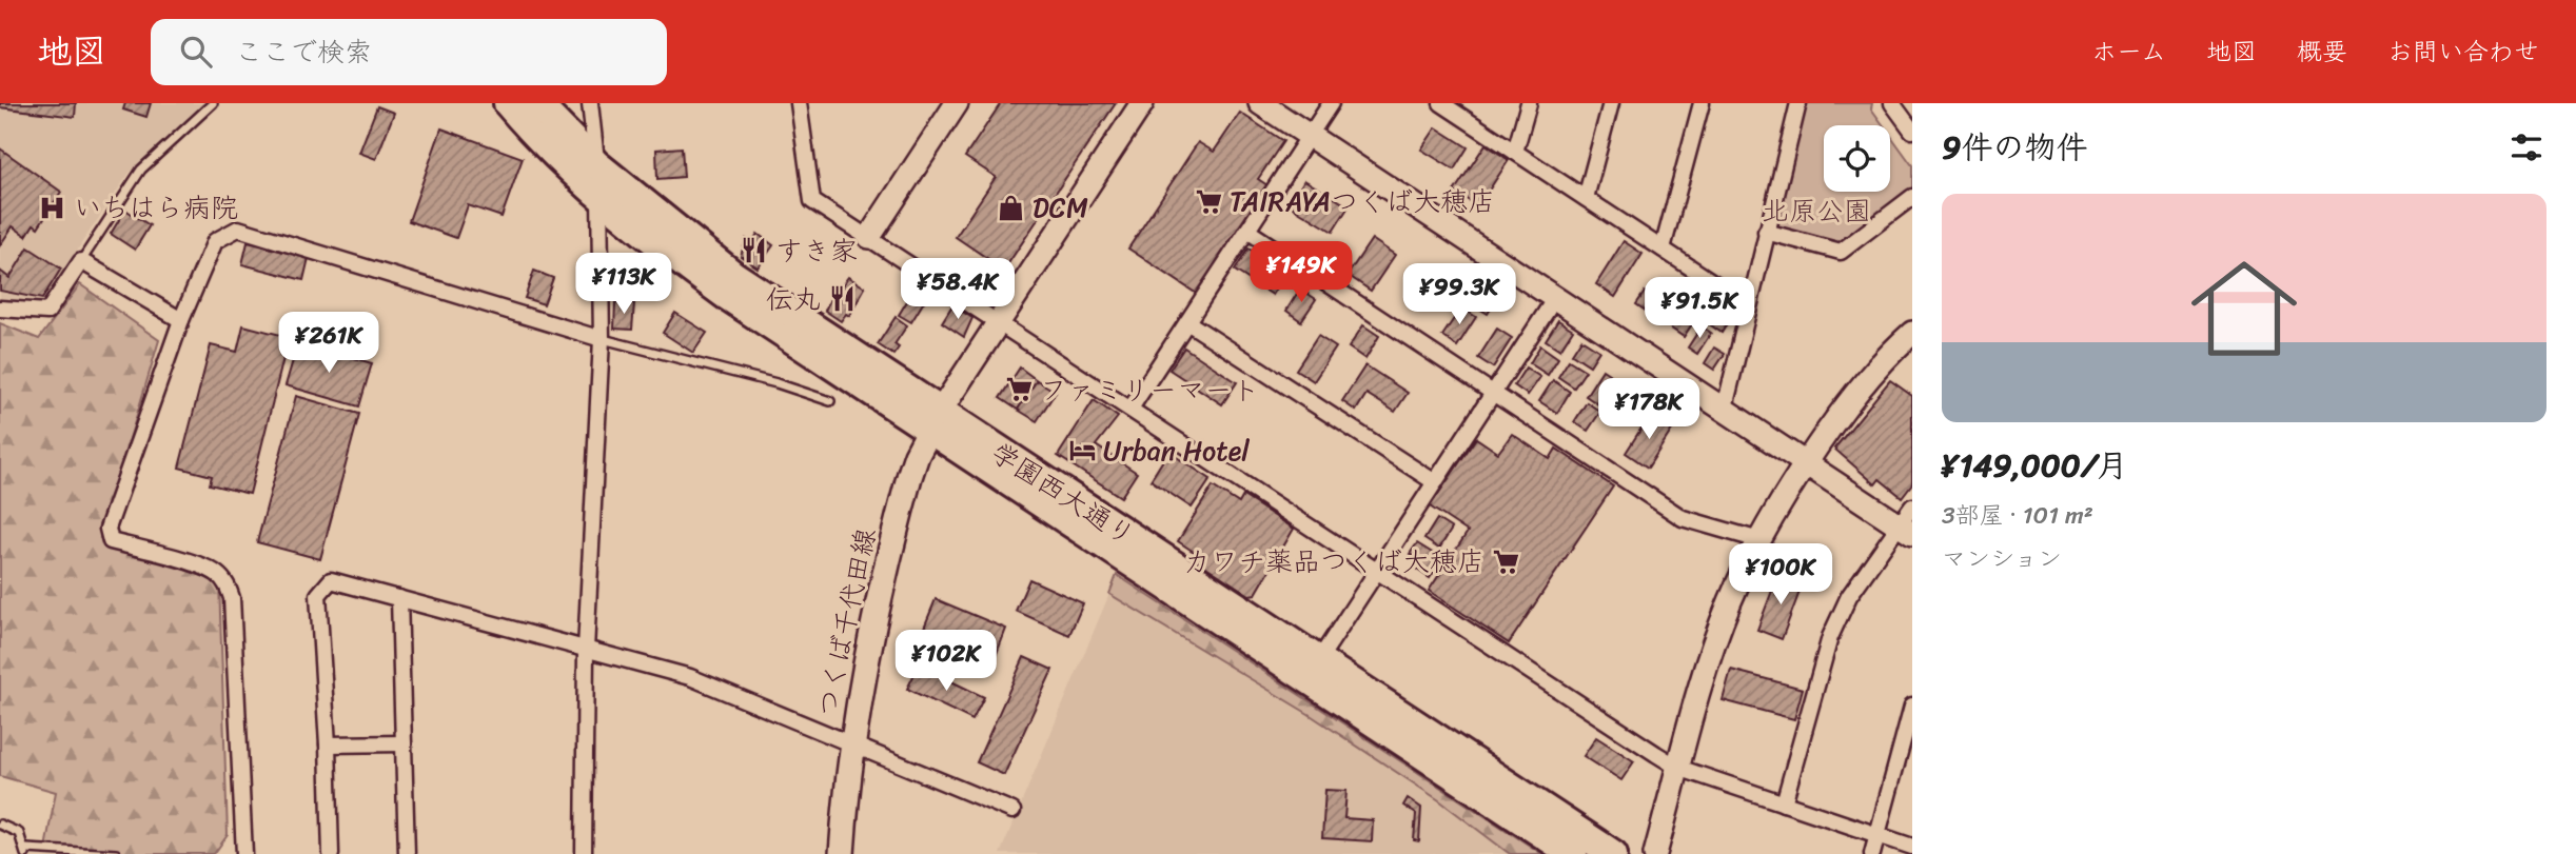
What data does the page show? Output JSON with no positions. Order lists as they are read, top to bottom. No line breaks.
{"streets":{"highway":["学園西大通り"],"main road":["つくば千代田線"]},"crossings":[["学園西大通り","つくば千代田線"]],"parks":["北原公園"],"places":{"supermarket":["TAIRAYAつくば大穂店","ファミリーマート","カワチ薬品つくば大穂店"],"hospital":["いちはら病院"],"shop":["DCM"],"restaurant":["すき家","伝丸"],"hotel":["Urban Hotel"]},"page":{"header":"地図","search":"ここで検索","nav":["ホーム","地図","概要","お問い合わせ"],"heading":"9件の物件","list":[{"name":"¥149,000/月","note":"3部屋 · 101 m² · マンション"}],"price":["¥149K","¥113K","¥58.4K","¥99.3K","¥91.5K","¥261K","¥178K","¥100K","¥102K"]}}
